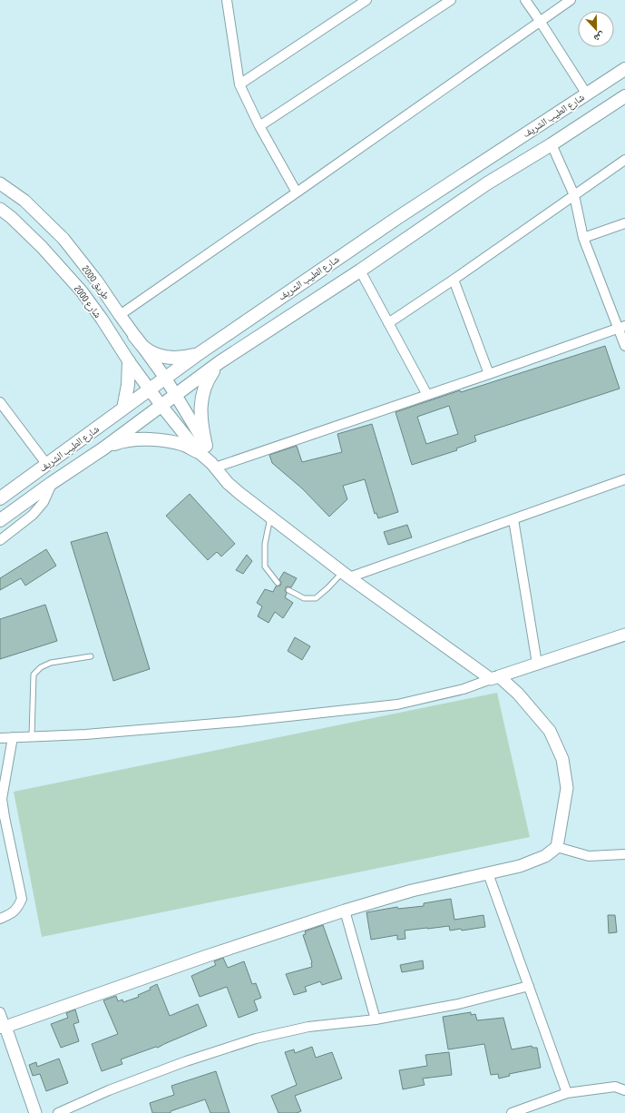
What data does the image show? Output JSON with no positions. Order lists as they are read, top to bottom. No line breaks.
{"streets":{"main road":["شارع الطيب الشريف"],"street":["طريق 2000","شارع 2000"]},"crossings":[["شارع الطيب الشريف","طريق 2000"],["شارع الطيب الشريف","شارع 2000"],["طريق 2000","شارع 2000"]],"north":"bottom"}
